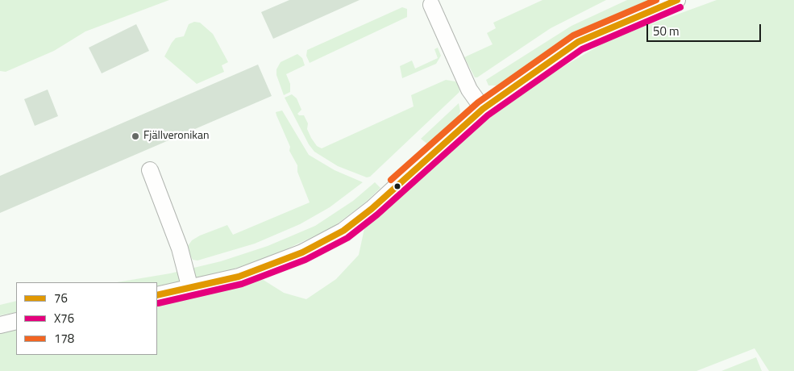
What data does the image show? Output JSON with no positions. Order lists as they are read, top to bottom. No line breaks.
{"places":["Fjällveronikan"],"lines":["transit line 76","transit line 178","transit line X76"],"legend":["76","X76","178"],"scale_bar":"50 m"}
